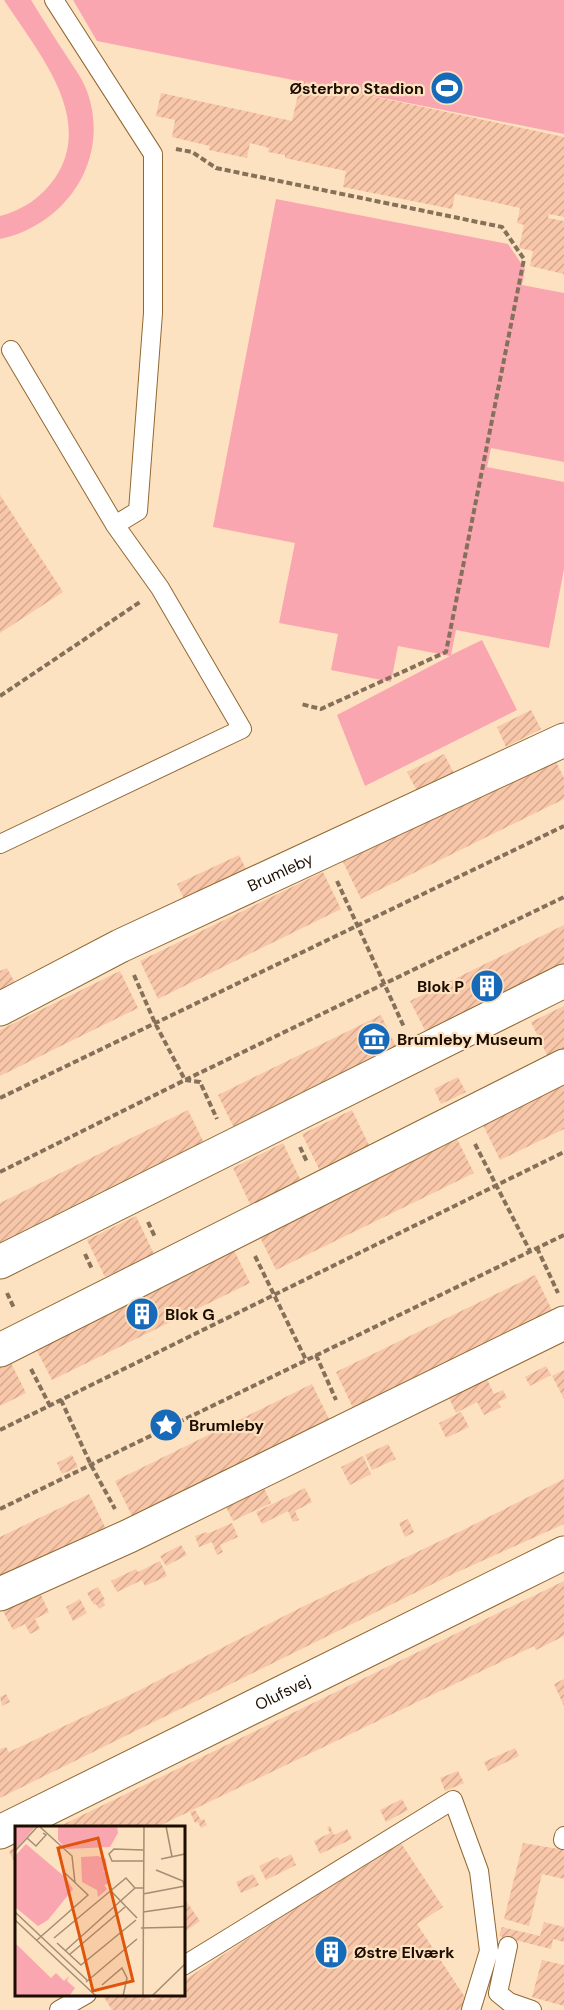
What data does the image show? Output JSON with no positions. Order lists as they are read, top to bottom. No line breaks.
{"streets":{"street":["Brumleby","Olufsvej"]},"places":{"sports":["Østerbro Stadion"],"building":["Blok P","Blok G","Østre Elværk"],"museum":["Brumleby Museum"],"place":["Brumleby"]}}
